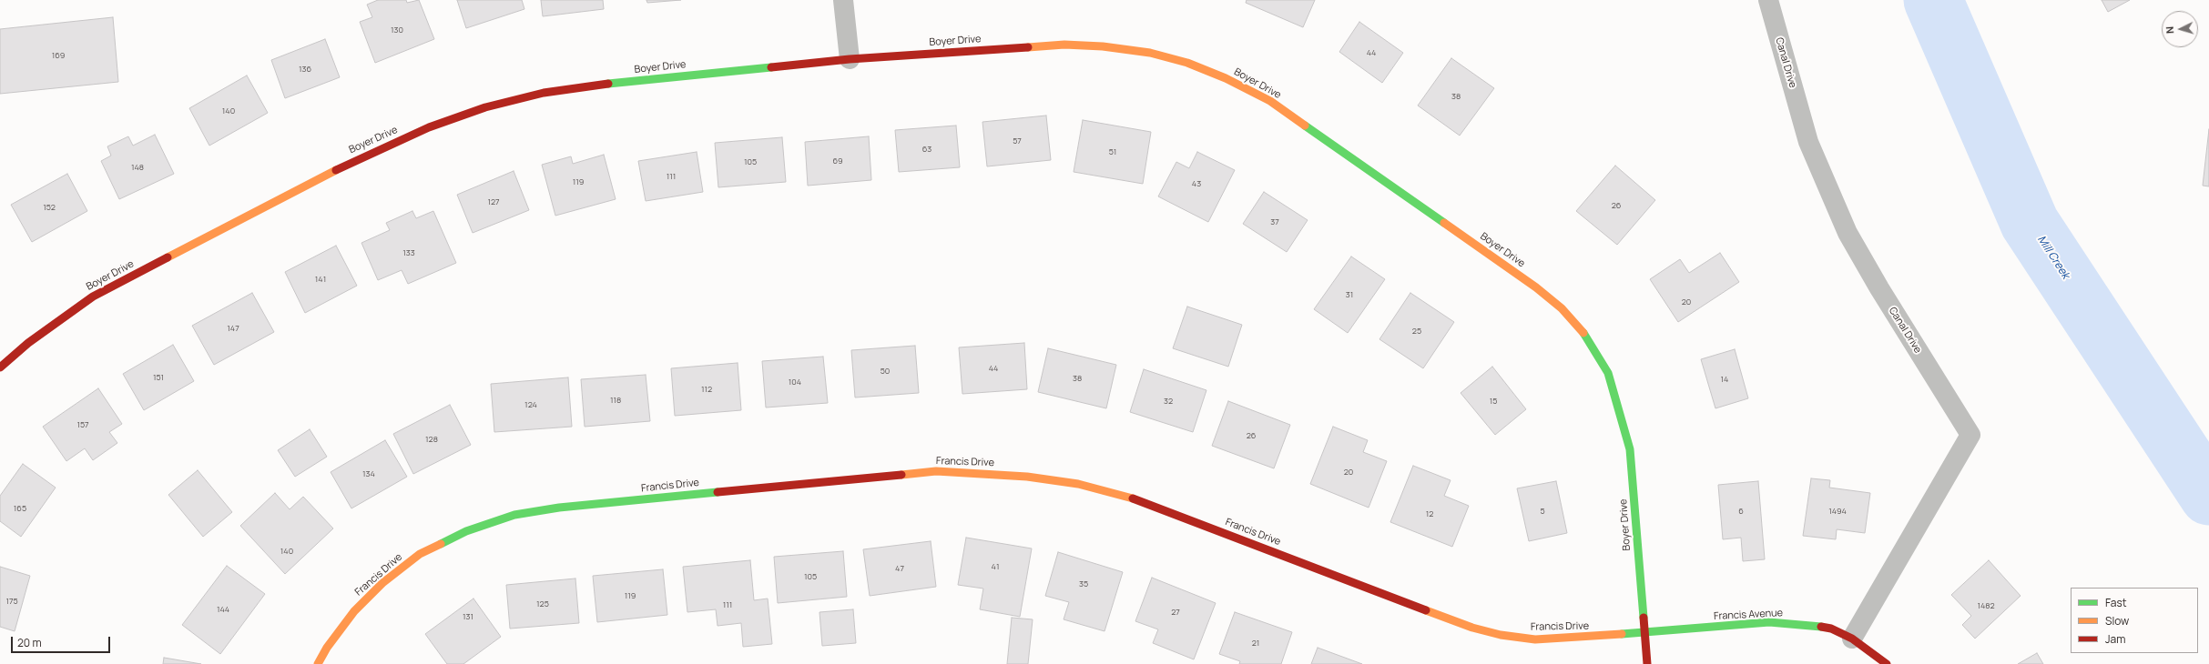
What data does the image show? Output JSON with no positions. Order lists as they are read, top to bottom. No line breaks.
{"streets":{"street":["Boyer Drive","Canal Drive","Francis Drive","Francis Avenue"]},"crossings":[["Boyer Drive","Francis Drive"],["Boyer Drive","Francis Avenue"],["Canal Drive","Francis Avenue"],["Francis Drive","Francis Avenue"]],"water":["Mill Creek"],"house_numbers":["130","44","169","136","38","140","57","63","51","69","105","148","111","119","43","127","26","152","37","133","141","31","20","147","25","44","50","151","38","14","104","112","118","32","15","124","157","26","128","20","134","165","5","6","1494","12","140","41","47","105","35","119","175","125","111","1482","144","27","131","21"],"legend":["Fast","Slow","Jam"],"scale_bar":"20 m","north":"left"}
